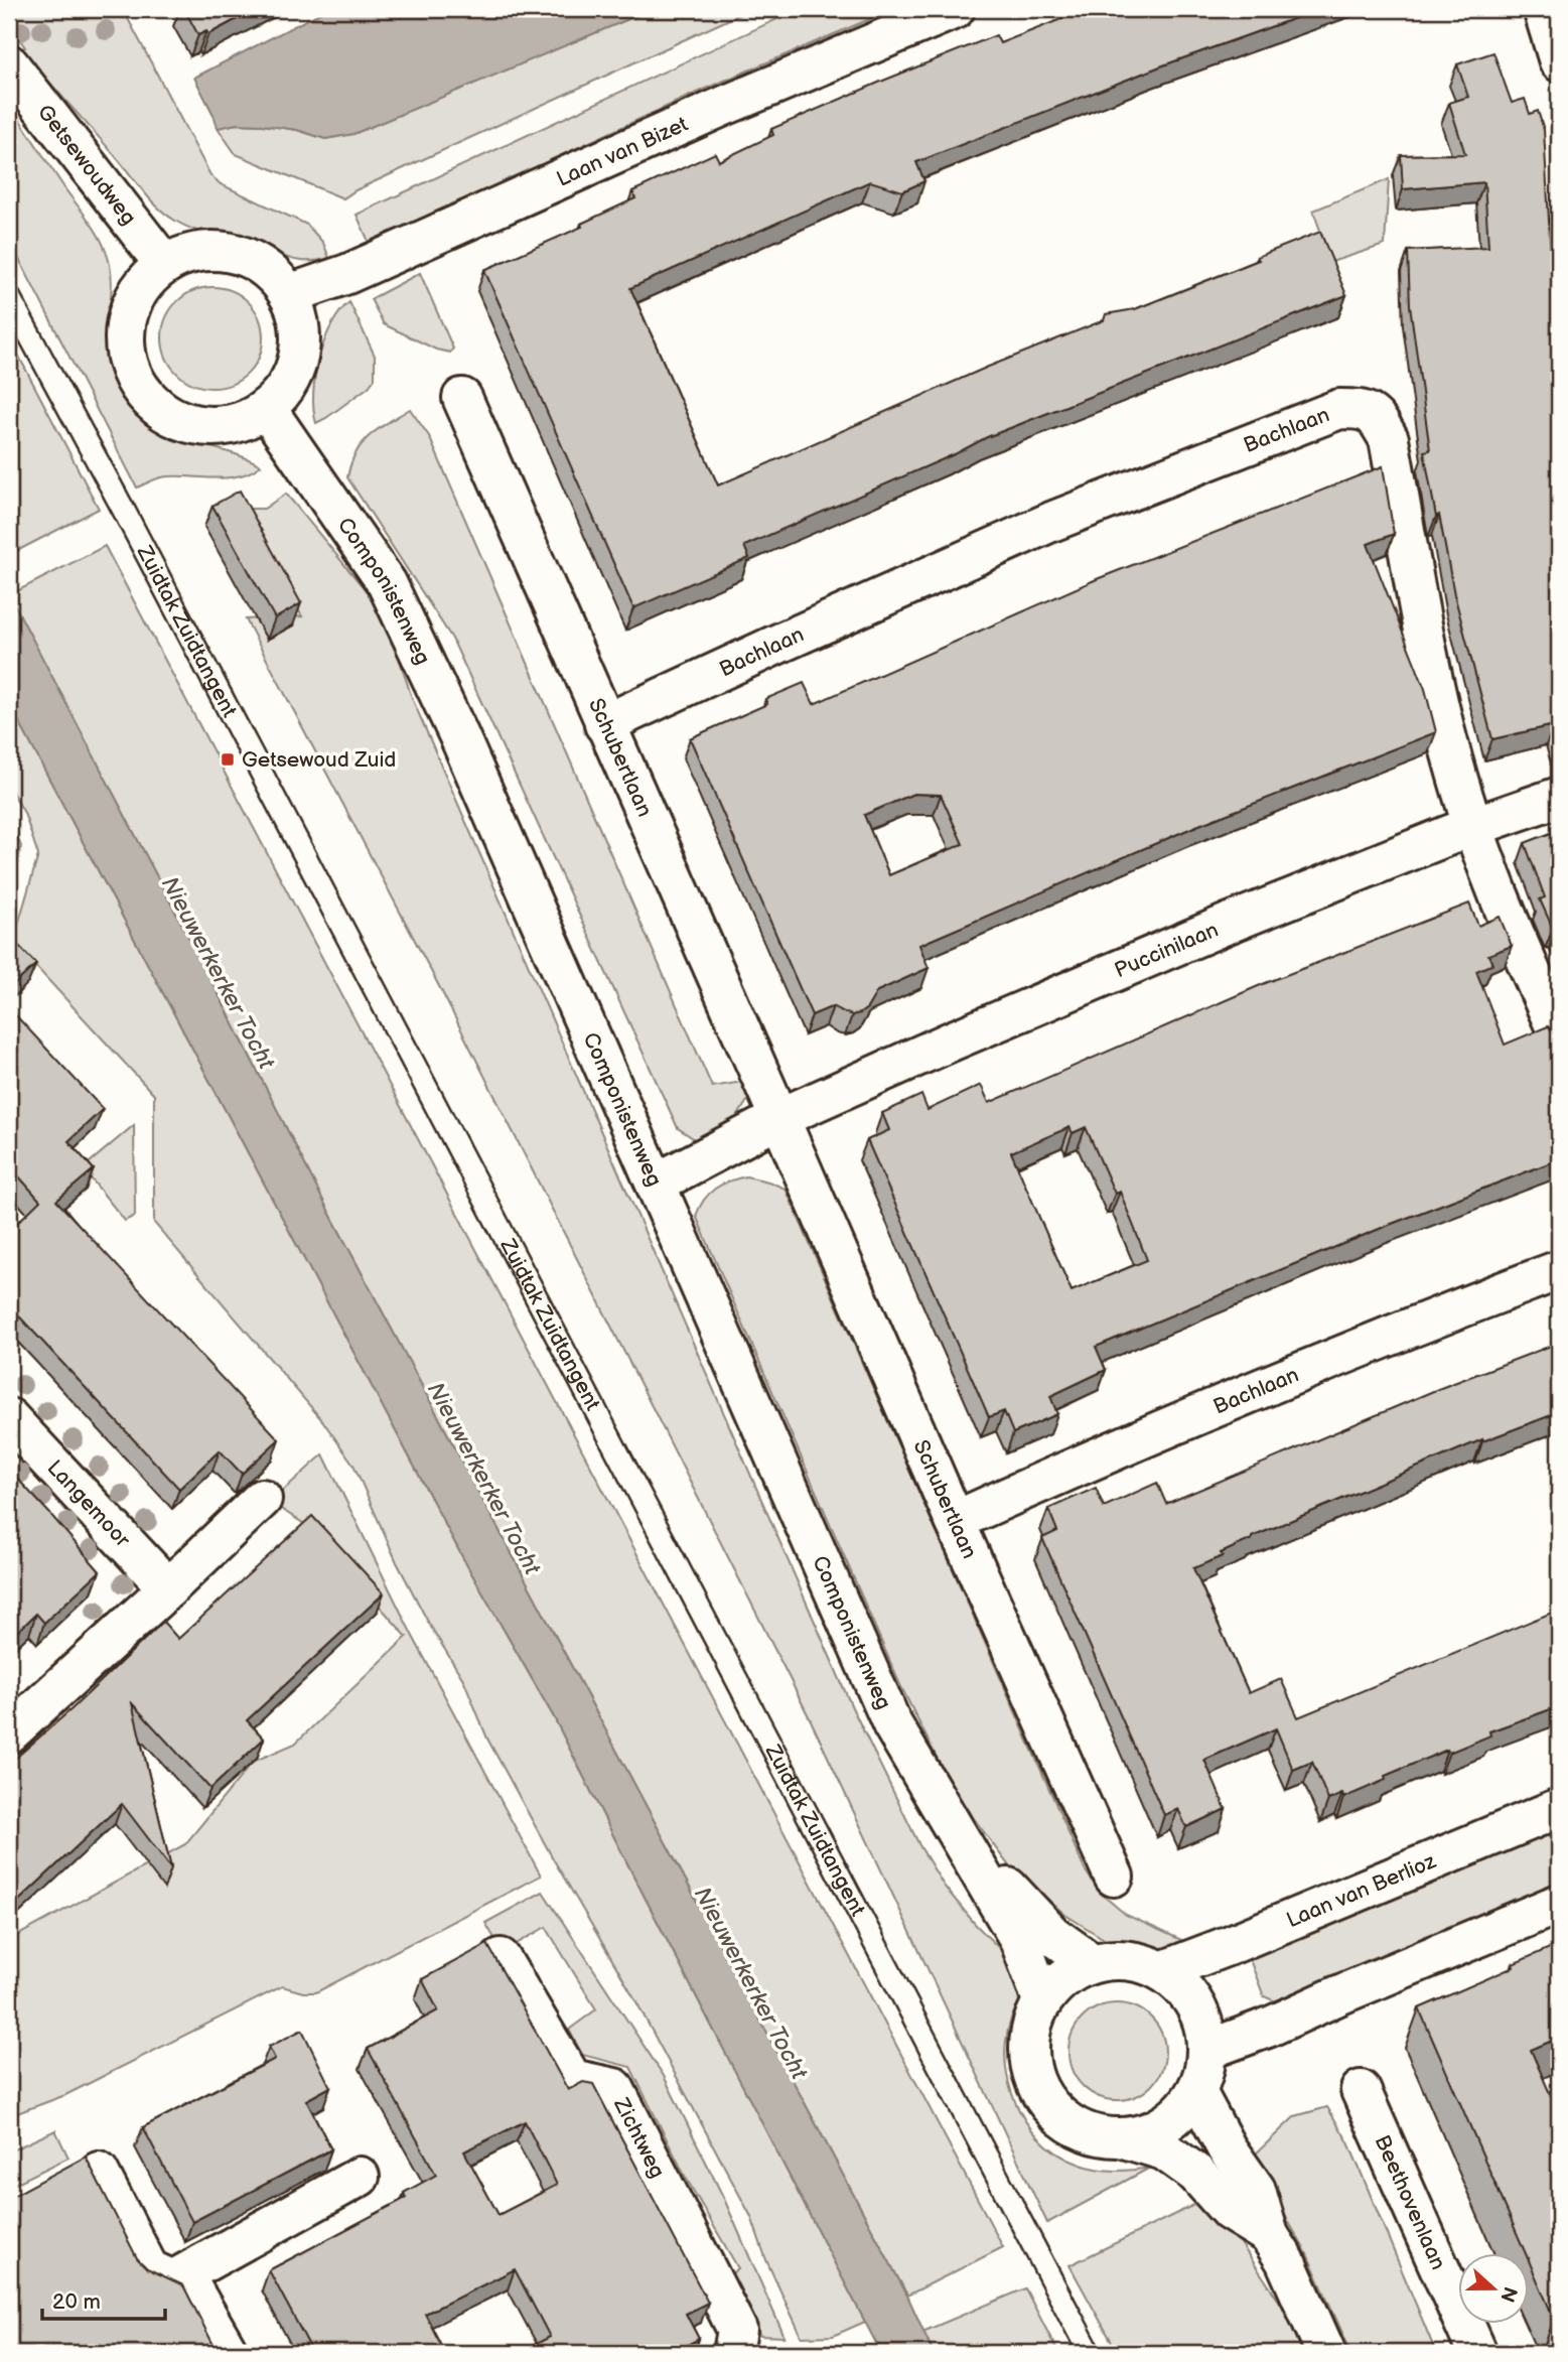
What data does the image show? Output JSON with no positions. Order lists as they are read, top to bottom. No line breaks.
{"streets":{"street":["Laan van Bizet","Getsewoudweg","Bachlaan","Componistenweg","Schubertlaan","Puccinilaan","Langemoor","Laan van Berlioz","Zichtweg","Beethovenlaan"],"lane":["Zuidtak Zuidtangent"]},"crossings":[["Laan van Bizet","Getsewoudweg"],["Laan van Bizet","Componistenweg"],["Getsewoudweg","Componistenweg"],["Bachlaan","Schubertlaan"],["Bachlaan","Puccinilaan"],["Componistenweg","Laan van Berlioz"],["Schubertlaan","Puccinilaan"]],"water":["Nieuwerkerker Tocht"],"places":{"transit":["Getsewoud Zuid"]},"scale_bar":"20 m","north":"right"}
